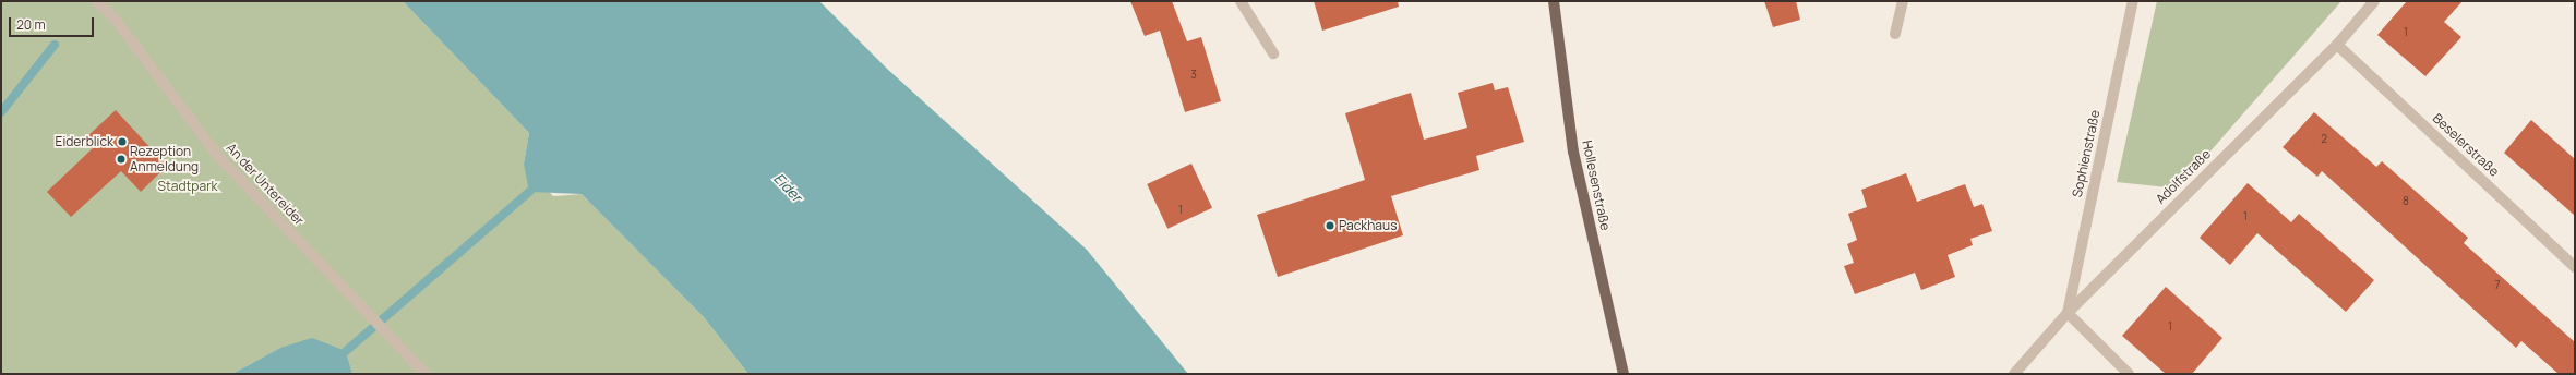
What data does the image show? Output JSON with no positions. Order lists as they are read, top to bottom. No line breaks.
{"streets":{"main road":["Hollesenstraße"],"street":["Beselerstraße","Sophienstraße","Adolfstraße","An der Untereider"]},"crossings":[["Beselerstraße","Adolfstraße"],["Sophienstraße","Adolfstraße"]],"water":["Eider"],"parks":["Stadtpark"],"places":["Eiderblick","Rezeption Anmeldung","Packhaus"],"house_numbers":["1","3","2","8","1","1","7","1"],"scale_bar":"20 m"}
